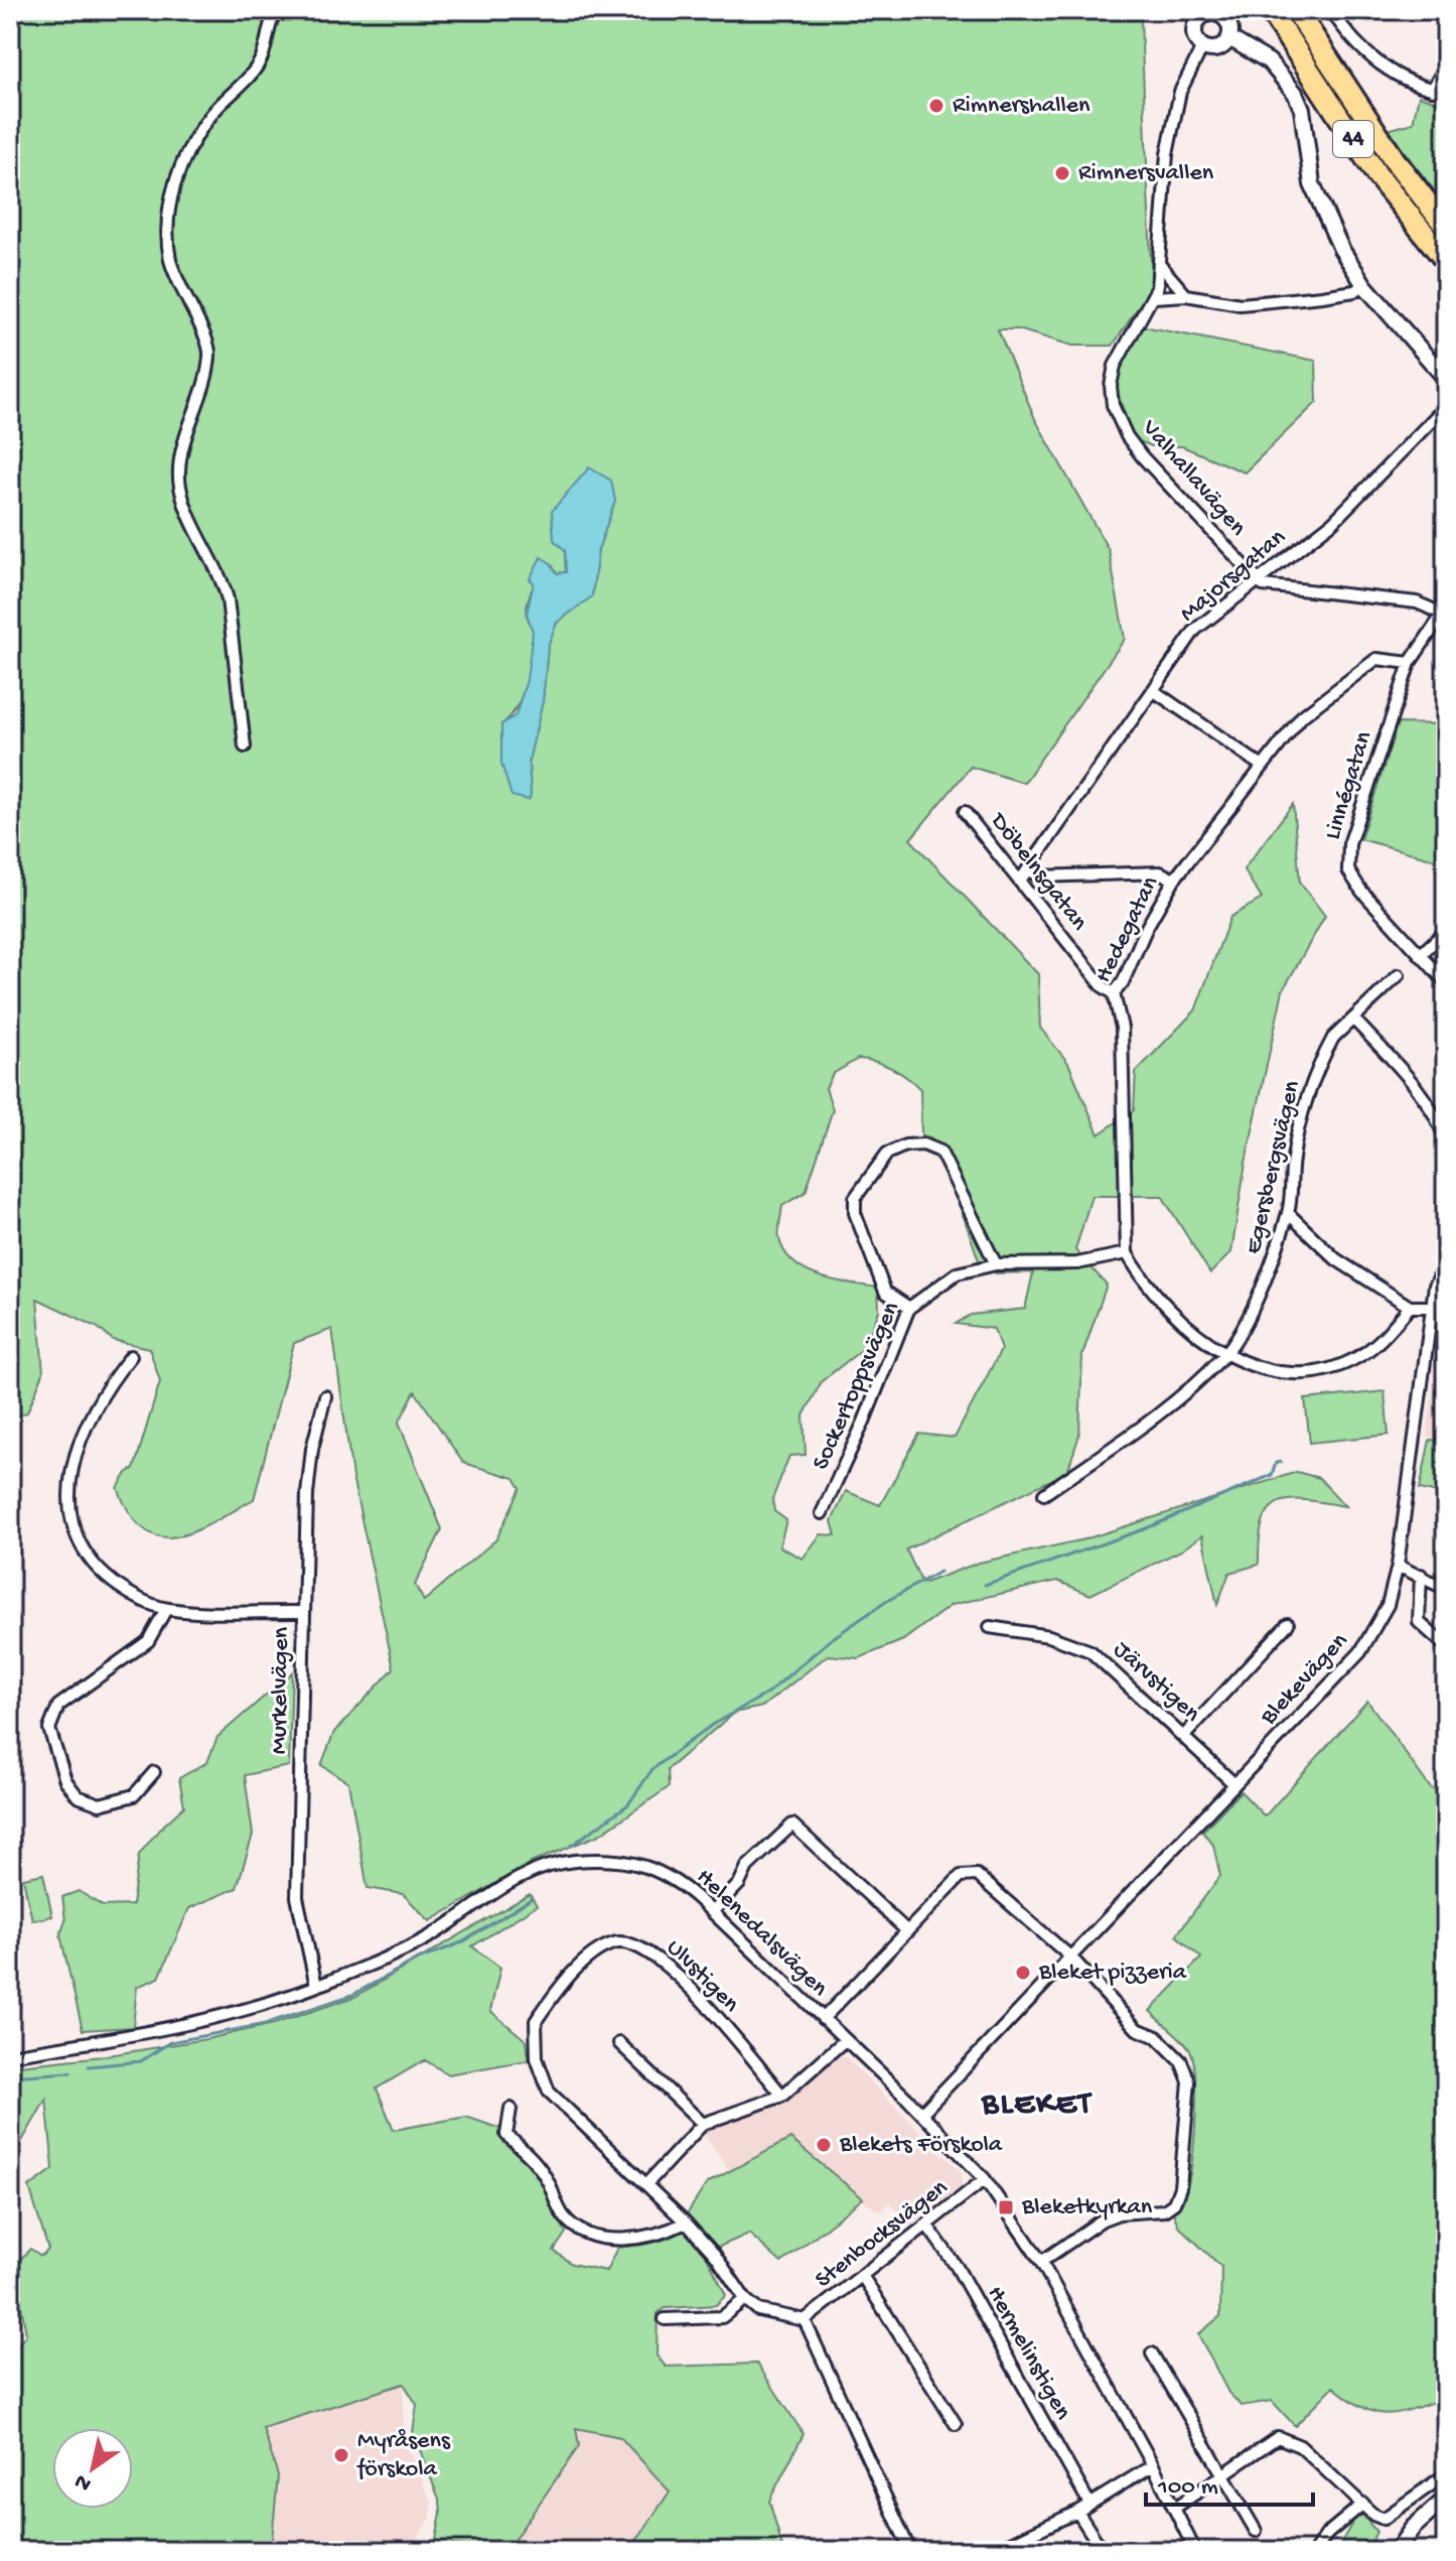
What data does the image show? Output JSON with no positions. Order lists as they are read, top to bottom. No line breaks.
{"streets":{"highway":["44"],"street":["Valhallavägen","Majorsgatan","Linnégatan","Döbelnsgatan","Hedegatan","Egersbergsvägen","Sockertoppsvägen","Blekevägen","Järvstigen","Murkelvägen","Helenedalsvägen","Ulvstigen","Stenbocksvägen","Hermelinstigen"]},"crossings":[["Valhallavägen","Majorsgatan"],["Majorsgatan","Döbelnsgatan"],["Linnégatan","Hedegatan"],["Döbelnsgatan","Hedegatan"],["Hedegatan","Sockertoppsvägen"],["Blekevägen","Järvstigen"],["Blekevägen","Helenedalsvägen"],["Murkelvägen","Helenedalsvägen"],["Helenedalsvägen","Stenbocksvägen"],["Stenbocksvägen","Hermelinstigen"]],"districts":["BLEKET"],"places":{"other":["Rimnershallen","Rimnersvallen","Bleket pizzeria","Blekets Förskola","Myråsens förskola"],"transit":["Bleketkyrkan"]},"scale_bar":"100 m","north":"bottom left"}
